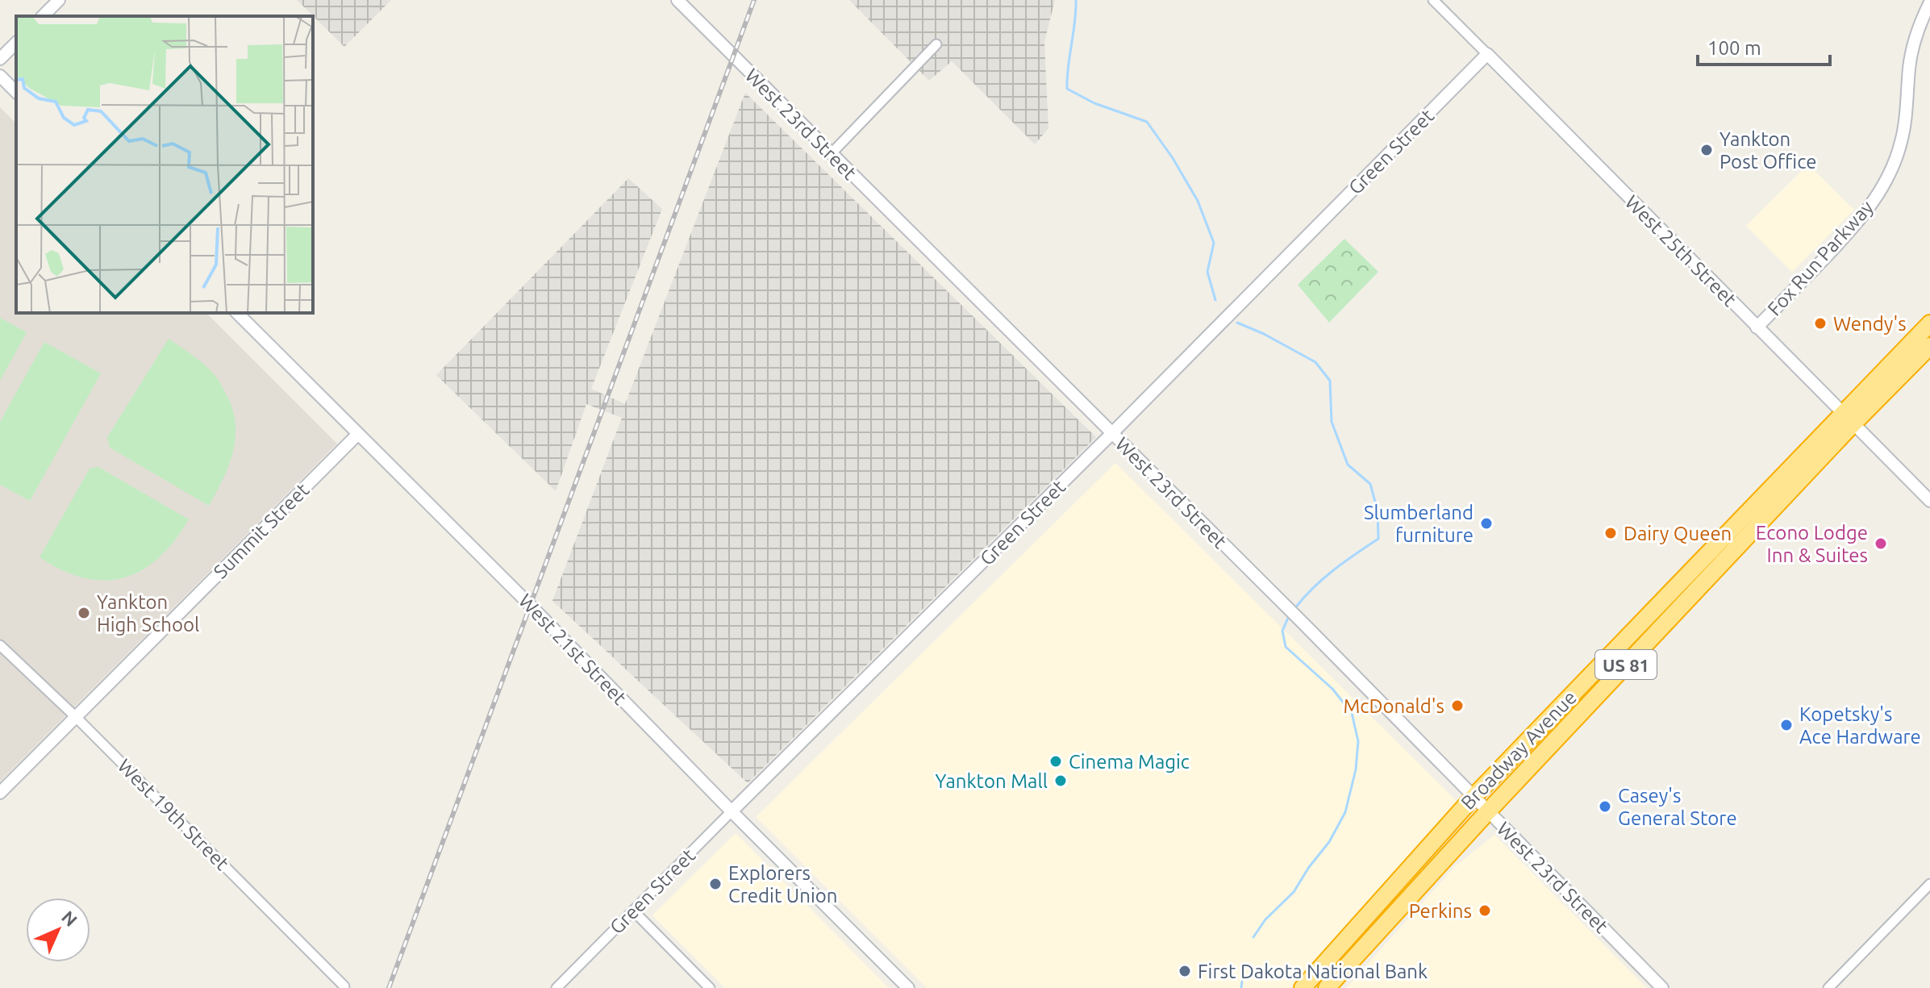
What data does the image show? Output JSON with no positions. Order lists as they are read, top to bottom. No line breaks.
{"streets":{"highway":["US 81","Broadway Avenue"],"street":["West 23rd Street","Green Street","West 25th Street","Fox Run Parkway","Summit Street","West 21st Street","West 19th Street"]},"crossings":[["West 23rd Street","Green Street"],["West 23rd Street","Broadway Avenue"],["Green Street","West 25th Street"],["Green Street","West 21st Street"],["West 25th Street","Fox Run Parkway"],["West 25th Street","Broadway Avenue"],["Summit Street","West 21st Street"],["Summit Street","West 19th Street"]],"places":["Yankton Post Office","Wendy's","Slumberland furniture","Dairy Queen","Econo Lodge Inn & Suites","Yankton High School","McDonald's","Kopetsky's Ace Hardware","Cinema Magic","Yankton Mall","Casey's General Store","Explorers Credit Union","Perkins","First Dakota National Bank"],"scale_bar":"100 m","north":"top right"}
